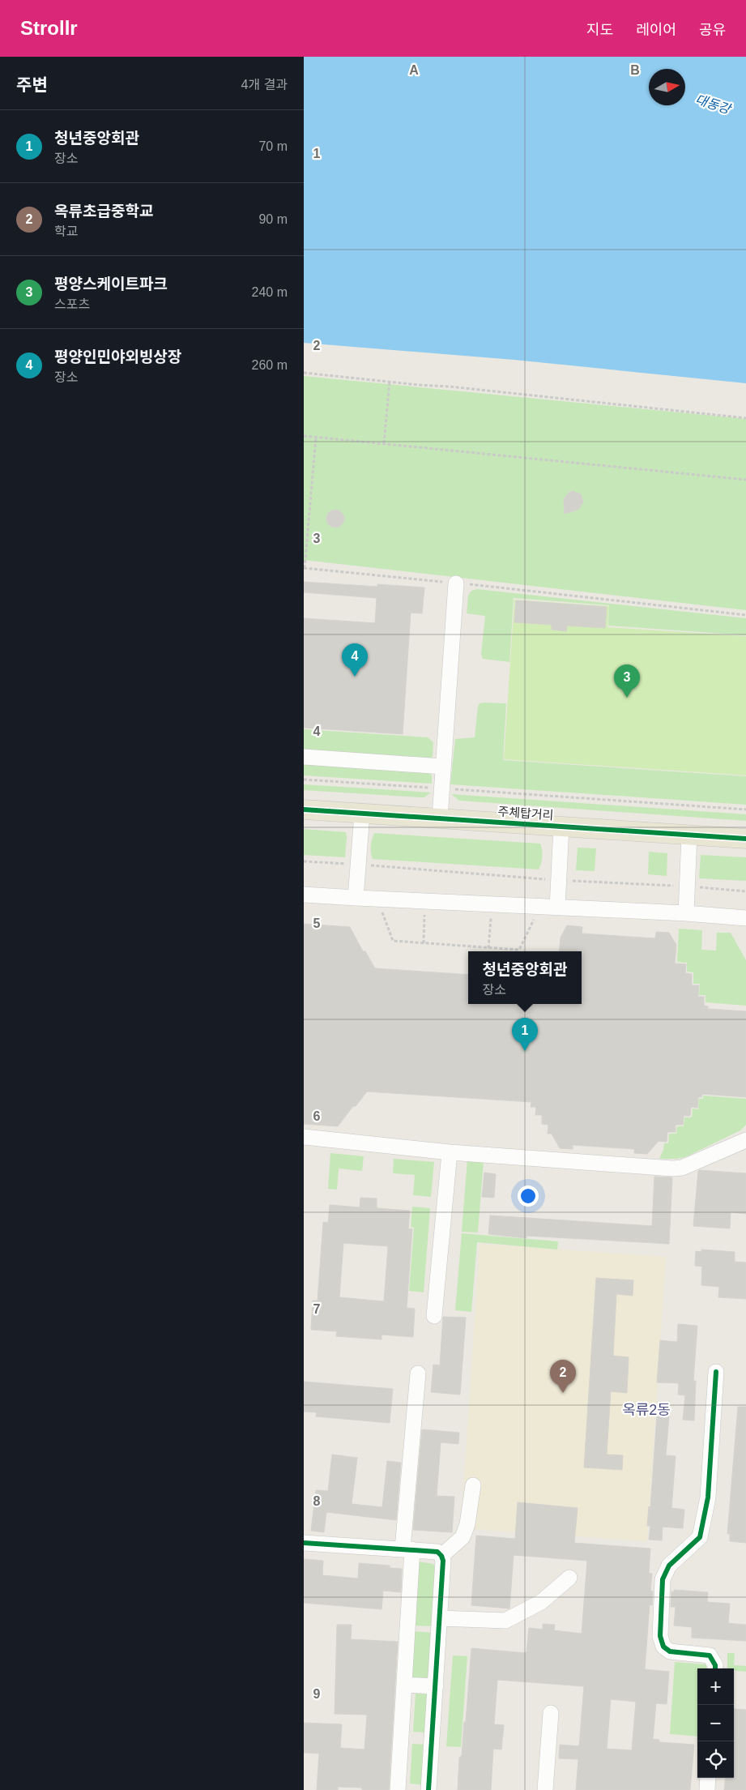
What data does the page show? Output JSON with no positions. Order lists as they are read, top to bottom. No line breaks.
{"streets":{"main road":["주체탑거리"]},"districts":["옥류2동"],"water":["대동강"],"north":"right","page":{"header":"Strollr","nav":["지도","레이어","공유"],"heading":["주변","4개 결과"],"list":[{"mark":"1","name":"청년중앙회관","note":"장소","value":"70 m"},{"mark":"2","name":"옥류초급중학교","note":"학교","value":"90 m"},{"mark":"3","name":"평양스케이트파크","note":"스포츠","value":"240 m"},{"mark":"4","name":"평양인민야외빙상장","note":"장소","value":"260 m"}],"pins":["4","3","1","2"],"popup":["청년중앙회관","장소"],"map_buttons":["+","−"]},"grid":{"columns":["A","B"],"rows":["1","2","3","4","5","6","7","8","9"]}}
